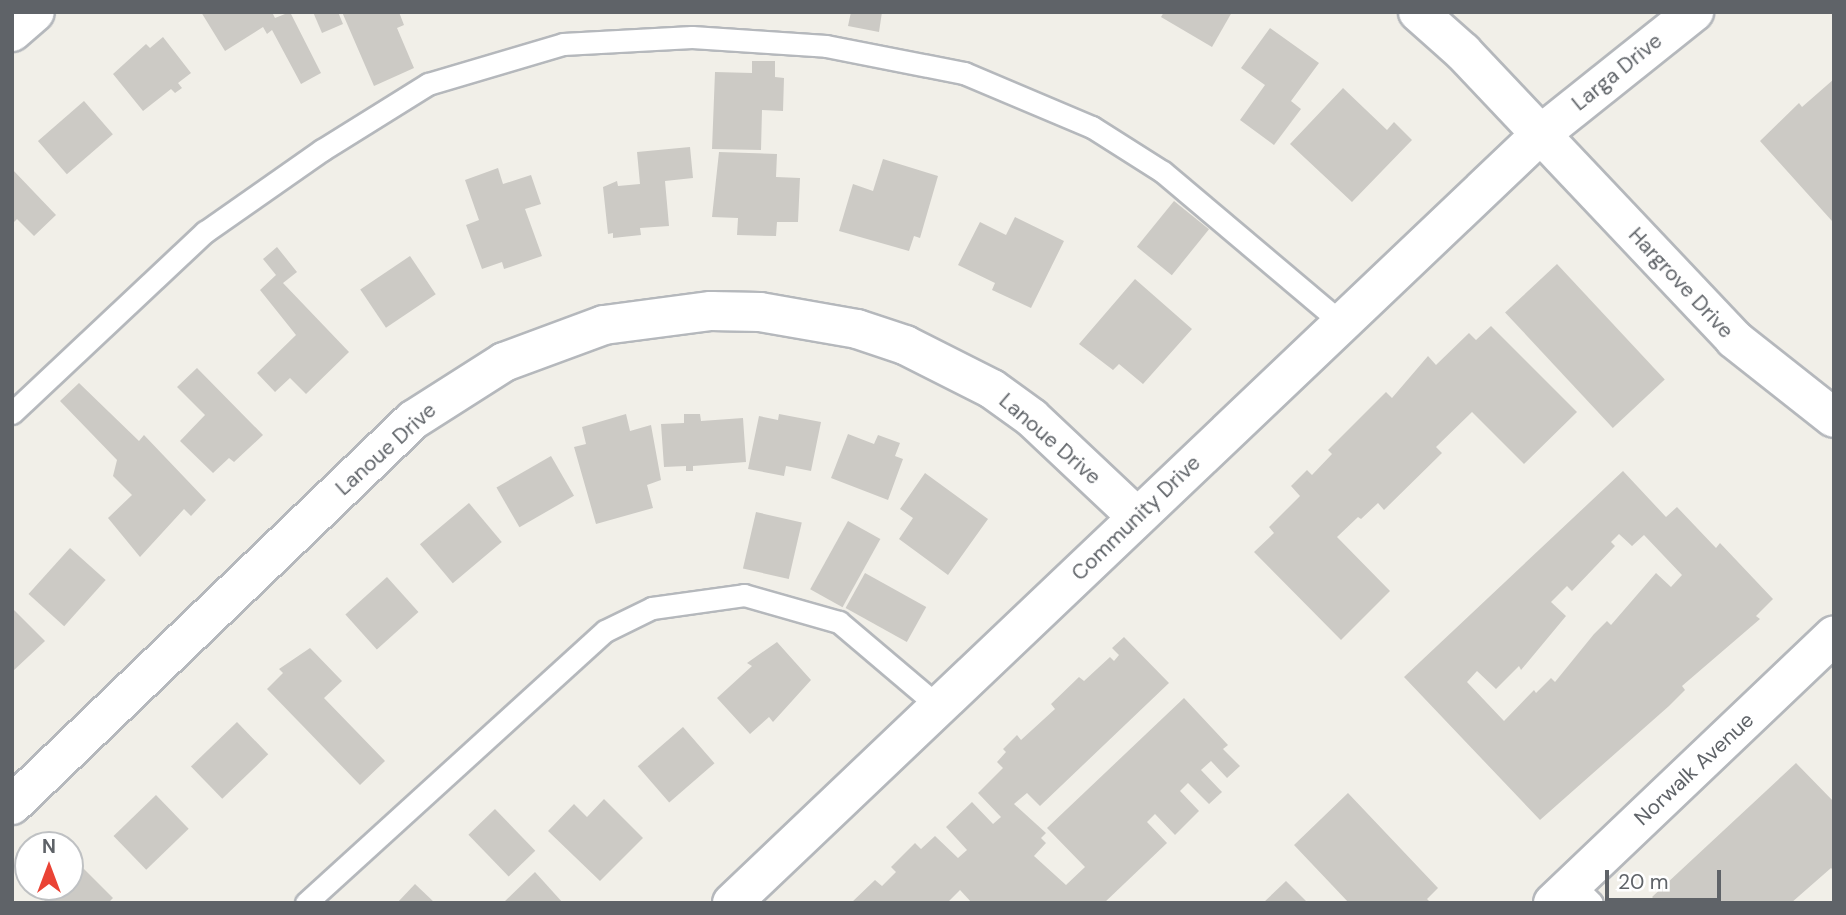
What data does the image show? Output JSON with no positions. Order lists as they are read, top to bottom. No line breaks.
{"streets":{"street":["Larga Drive","Hargrove Drive","Lanoue Drive","Community Drive","Norwalk Avenue"]},"crossings":[["Larga Drive","Hargrove Drive"],["Larga Drive","Community Drive"],["Hargrove Drive","Community Drive"],["Lanoue Drive","Community Drive"]],"scale_bar":"20 m","north":"top"}
